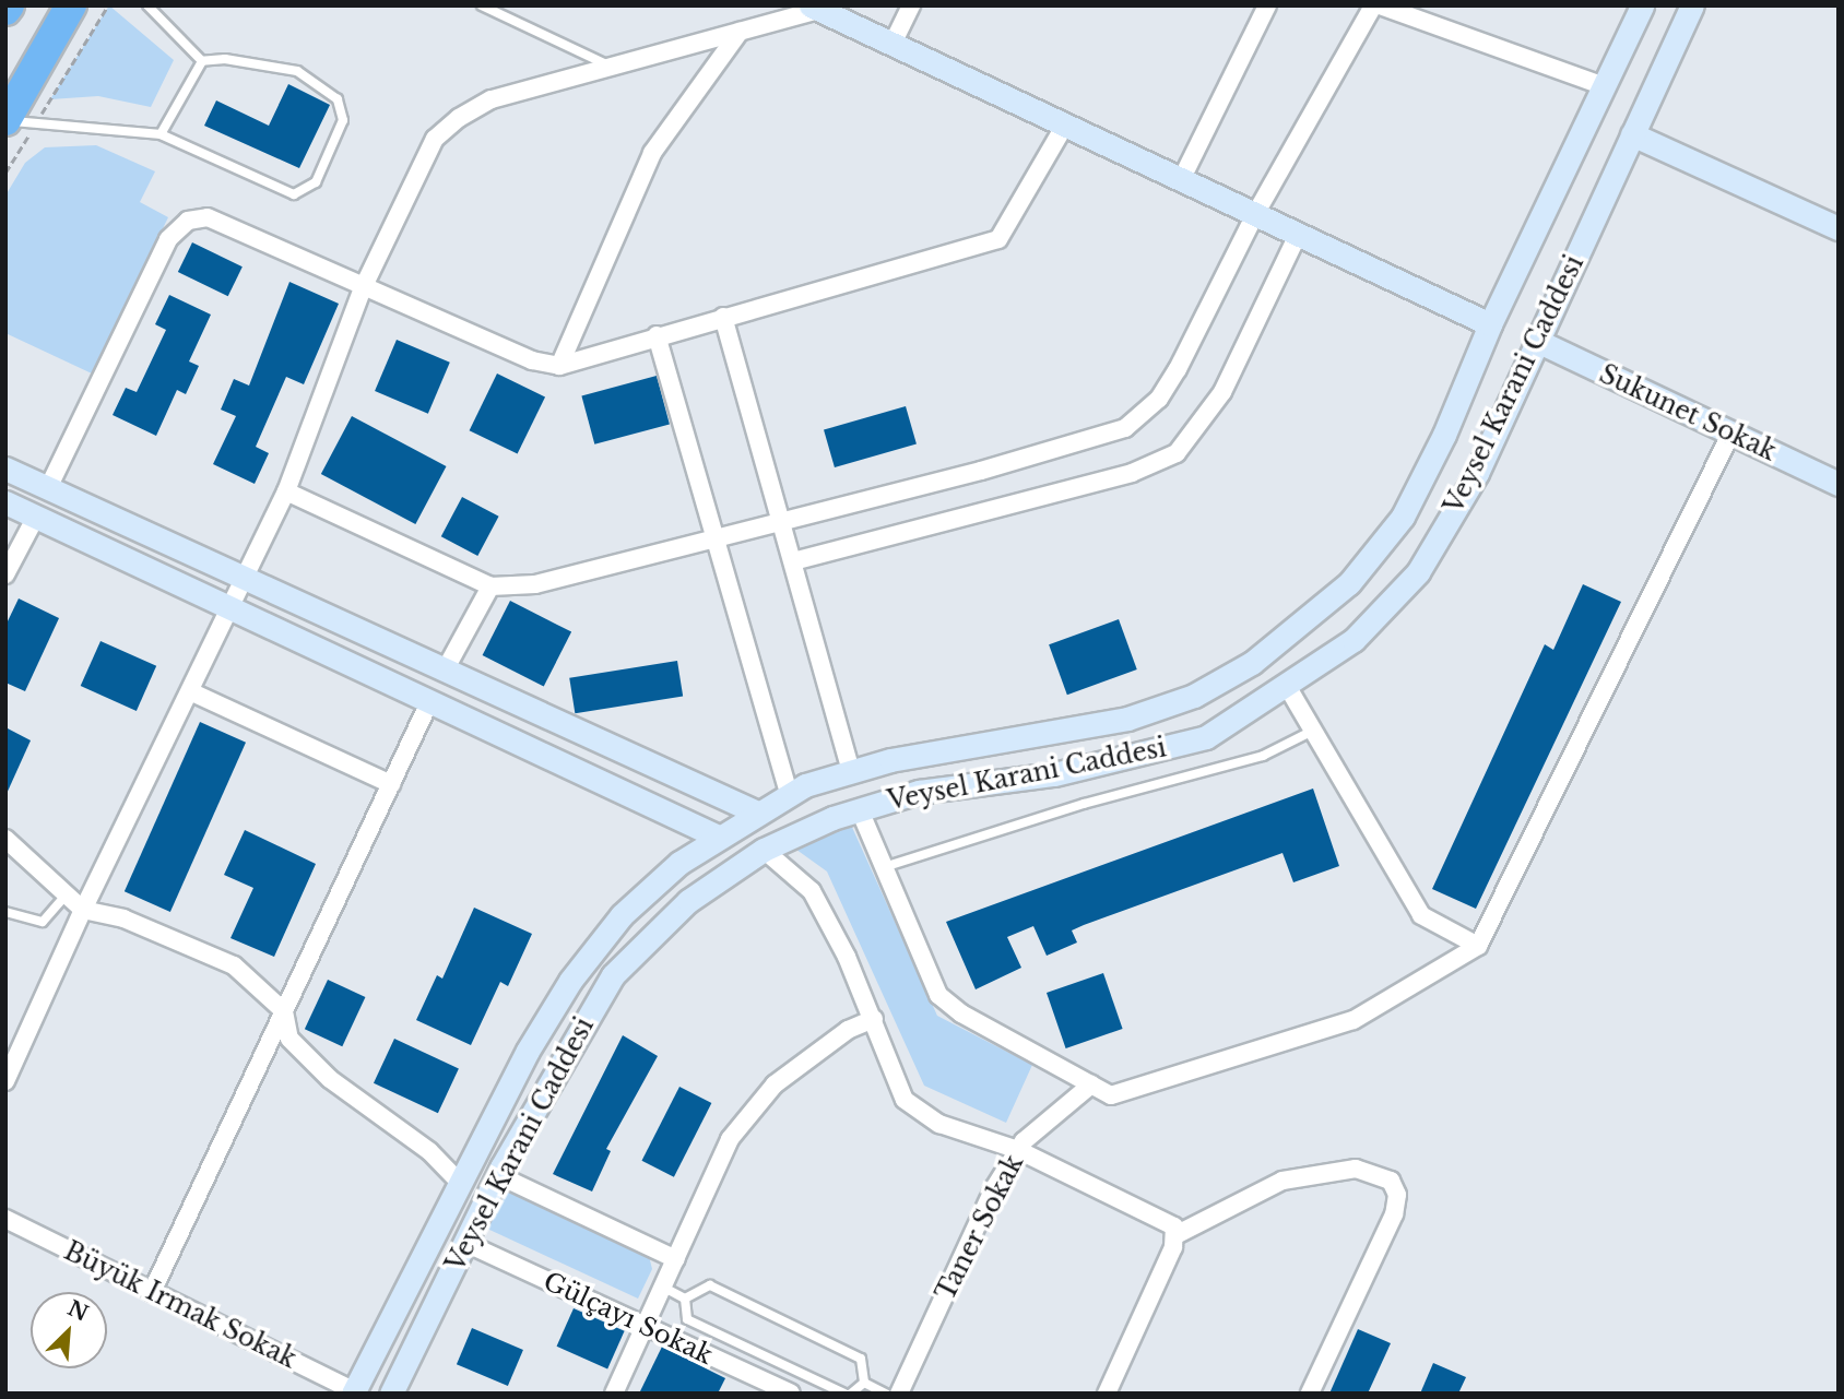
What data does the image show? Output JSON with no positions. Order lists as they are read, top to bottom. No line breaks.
{"streets":{"main road":["Veysel Karani Caddesi","Sukunet Sokak"],"street":["Taner Sokak","Büyük Irmak Sokak","Gülçayı Sokak"]},"crossings":[["Veysel Karani Caddesi","Sukunet Sokak"],["Veysel Karani Caddesi","Büyük Irmak Sokak"],["Veysel Karani Caddesi","Gülçayı Sokak"]],"north":"top right"}
